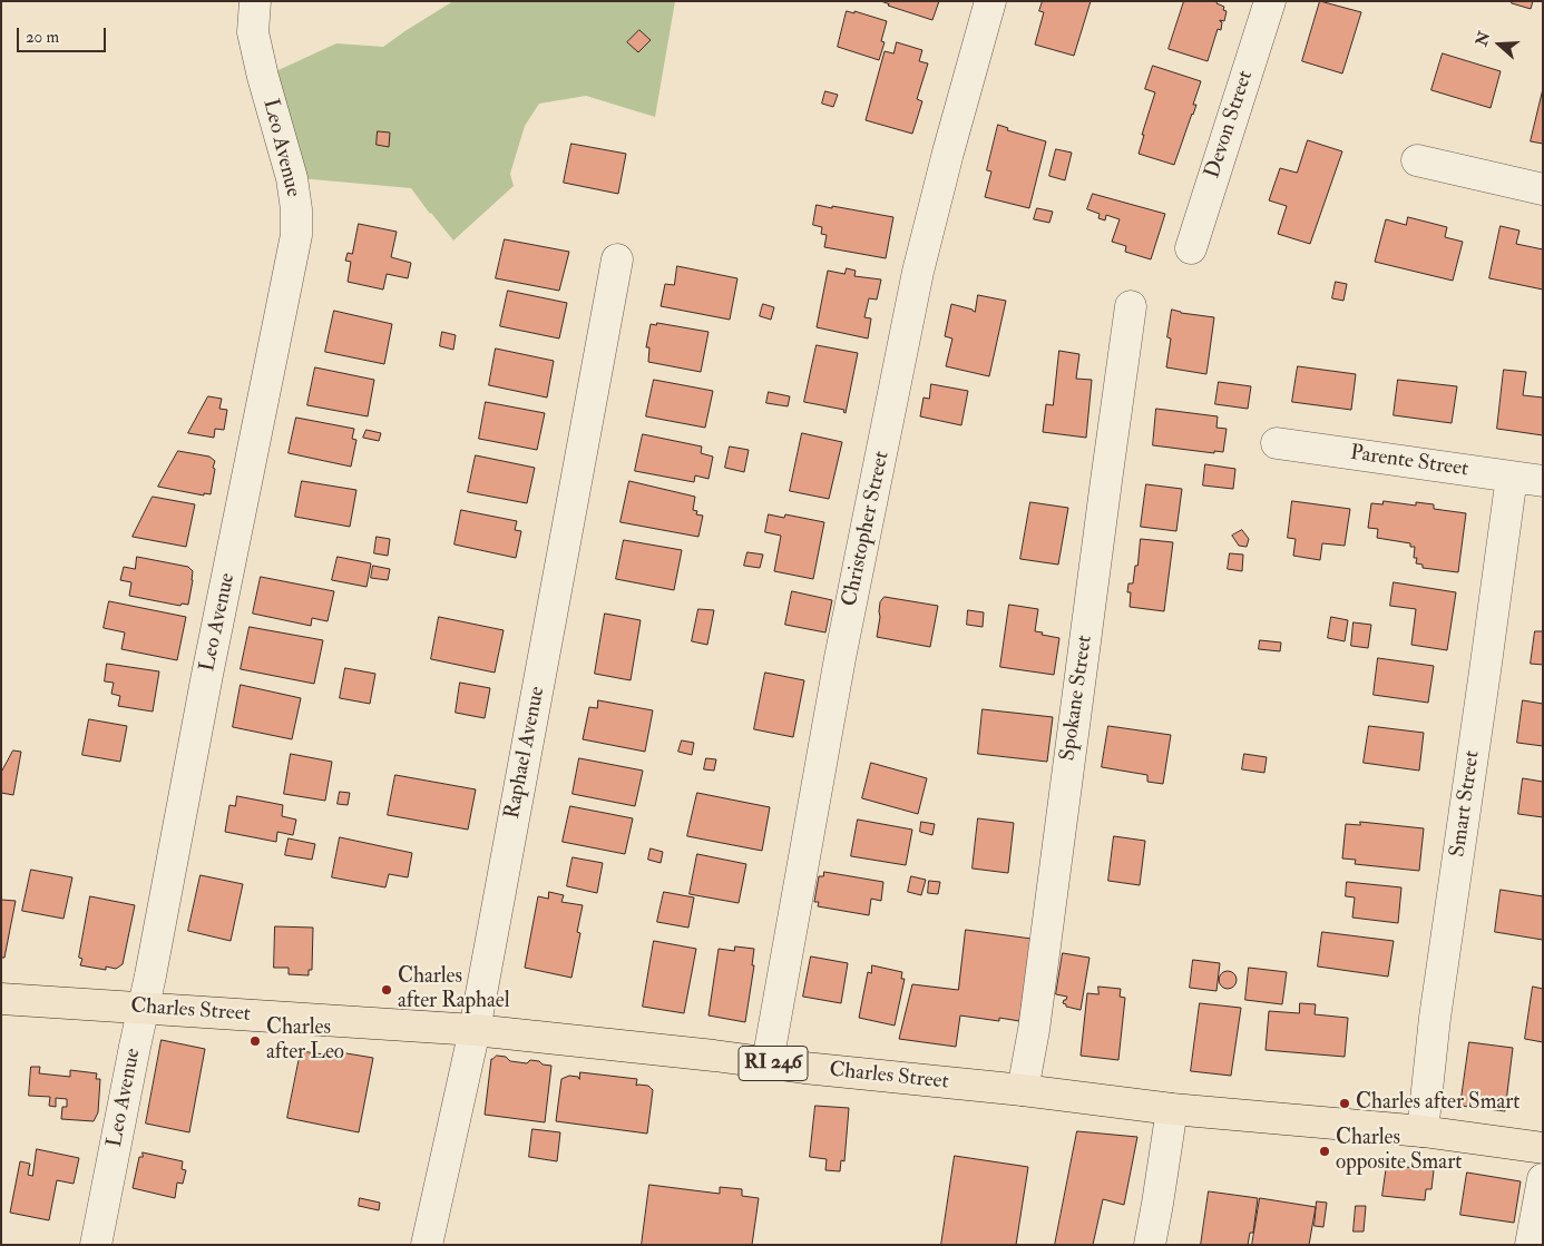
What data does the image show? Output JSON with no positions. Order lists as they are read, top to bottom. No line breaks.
{"streets":{"main road":["Charles Street","RI 246"],"street":["Devon Street","Leo Avenue","Parente Street","Christopher Street","Spokane Street","Raphael Avenue","Smart Street"]},"crossings":[["Leo Avenue","Charles Street"],["Parente Street","Smart Street"],["Christopher Street","Charles Street"],["Spokane Street","Charles Street"],["Raphael Avenue","Charles Street"],["Smart Street","Charles Street"]],"places":["Charles after Raphael","Charles after Leo","Charles after Smart","Charles opposite Smart"],"scale_bar":"20 m","north":"left"}
